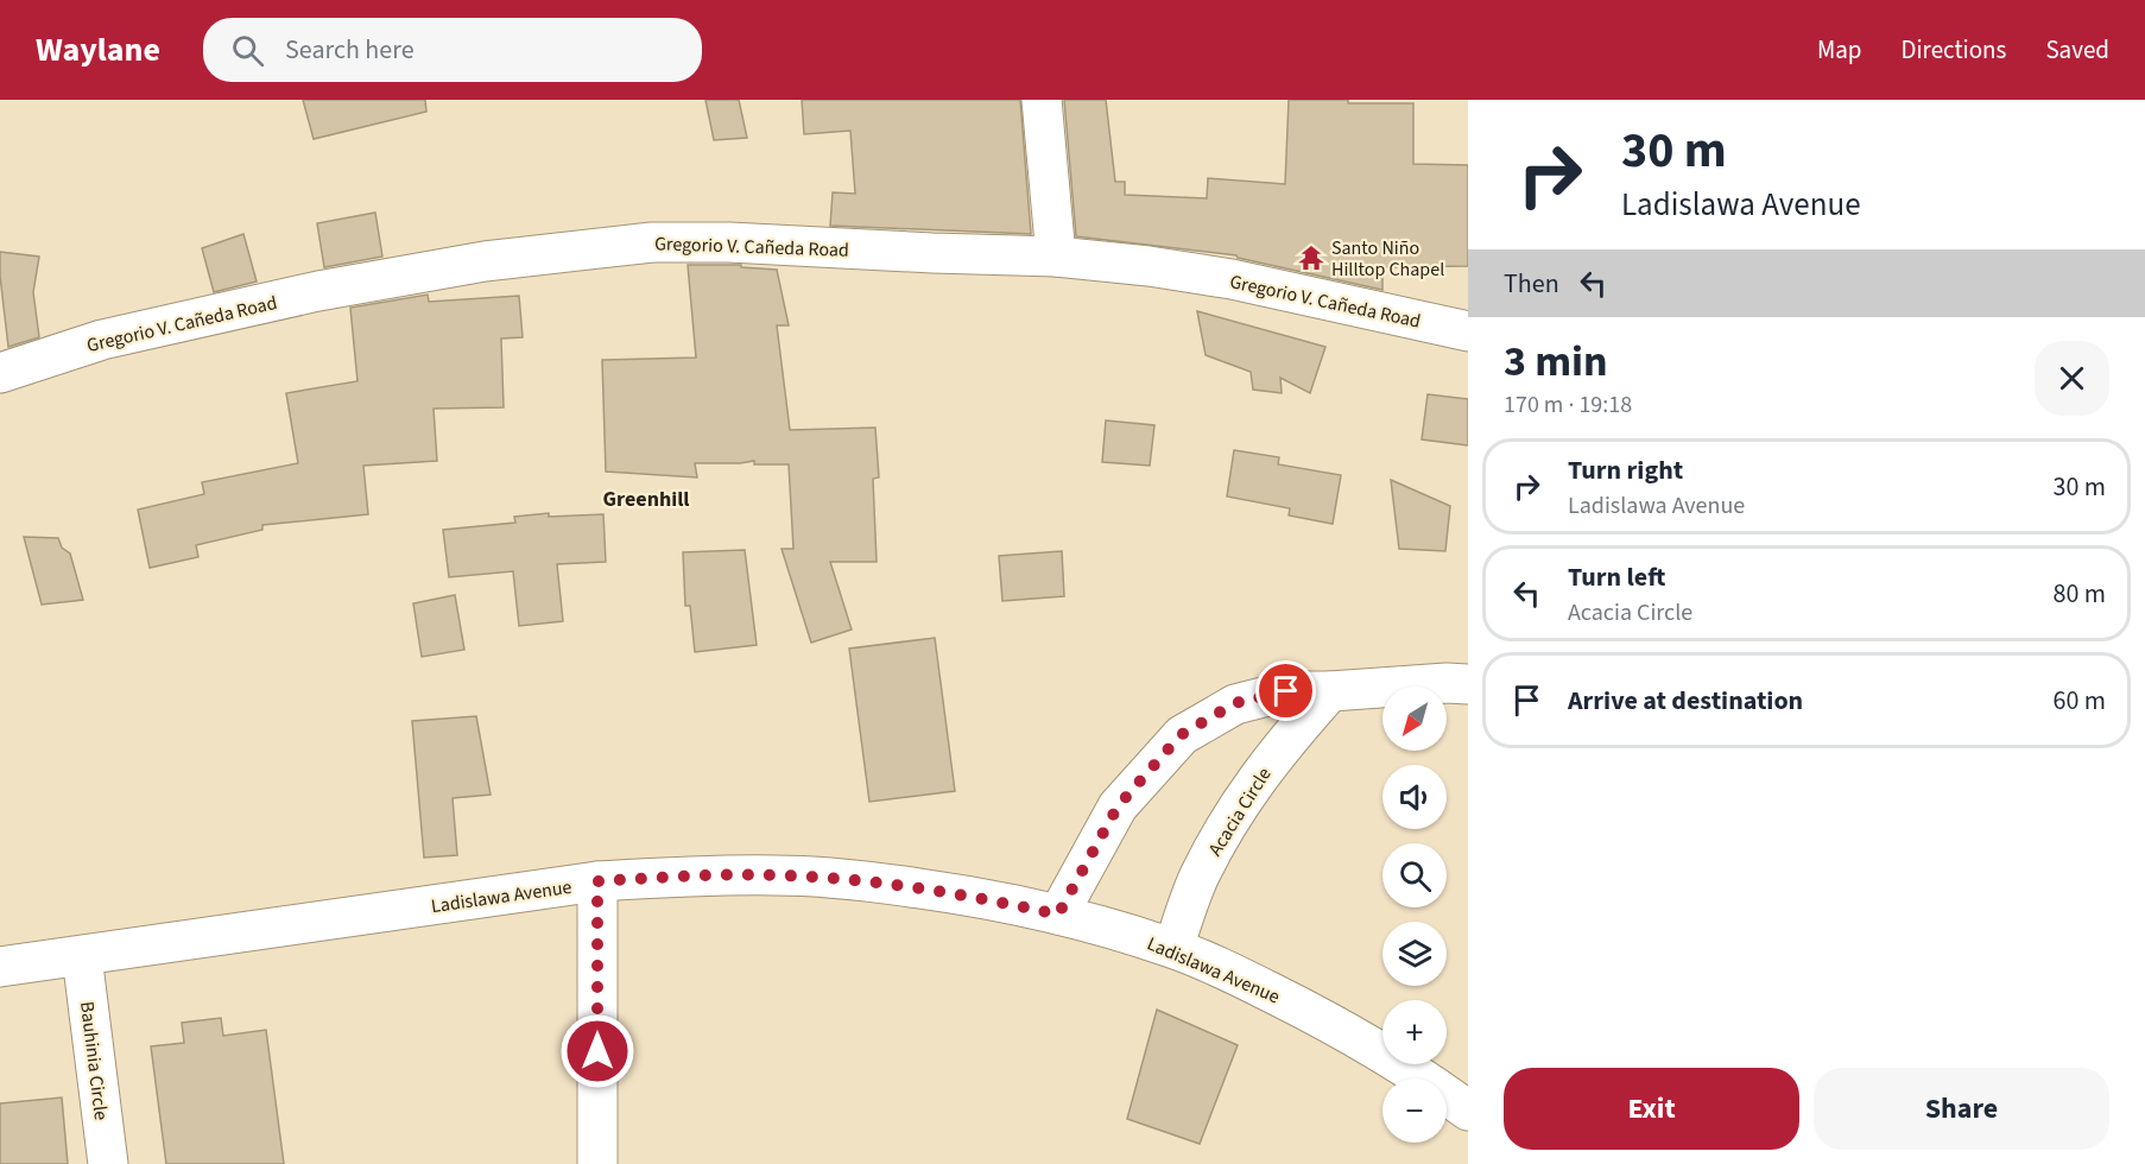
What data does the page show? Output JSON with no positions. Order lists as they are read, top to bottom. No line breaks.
{"streets":{"street":["Gregorio V. Cañeda Road","Acacia Circle","Ladislawa Avenue","Bauhinia Circle"]},"crossings":[["Acacia Circle","Ladislawa Avenue"],["Ladislawa Avenue","Bauhinia Circle"]],"districts":["Greenhill"],"places":{"temple":["Santo Niño Hilltop Chapel"]},"north":"bottom left","page":{"header":"Waylane","search":"Search here","nav":["Map","Directions","Saved"],"turn":["30 m","Ladislawa Avenue"],"then":"Then","heading":["3 min","170 m · 19:18"],"list":[{"name":"Turn right","note":"Ladislawa Avenue","value":"30 m"},{"name":"Turn left","note":"Acacia Circle","value":"80 m"},{"name":"Arrive at destination","value":"60 m"}],"map_buttons":["+","−"],"buttons":["Exit","Share"]}}
